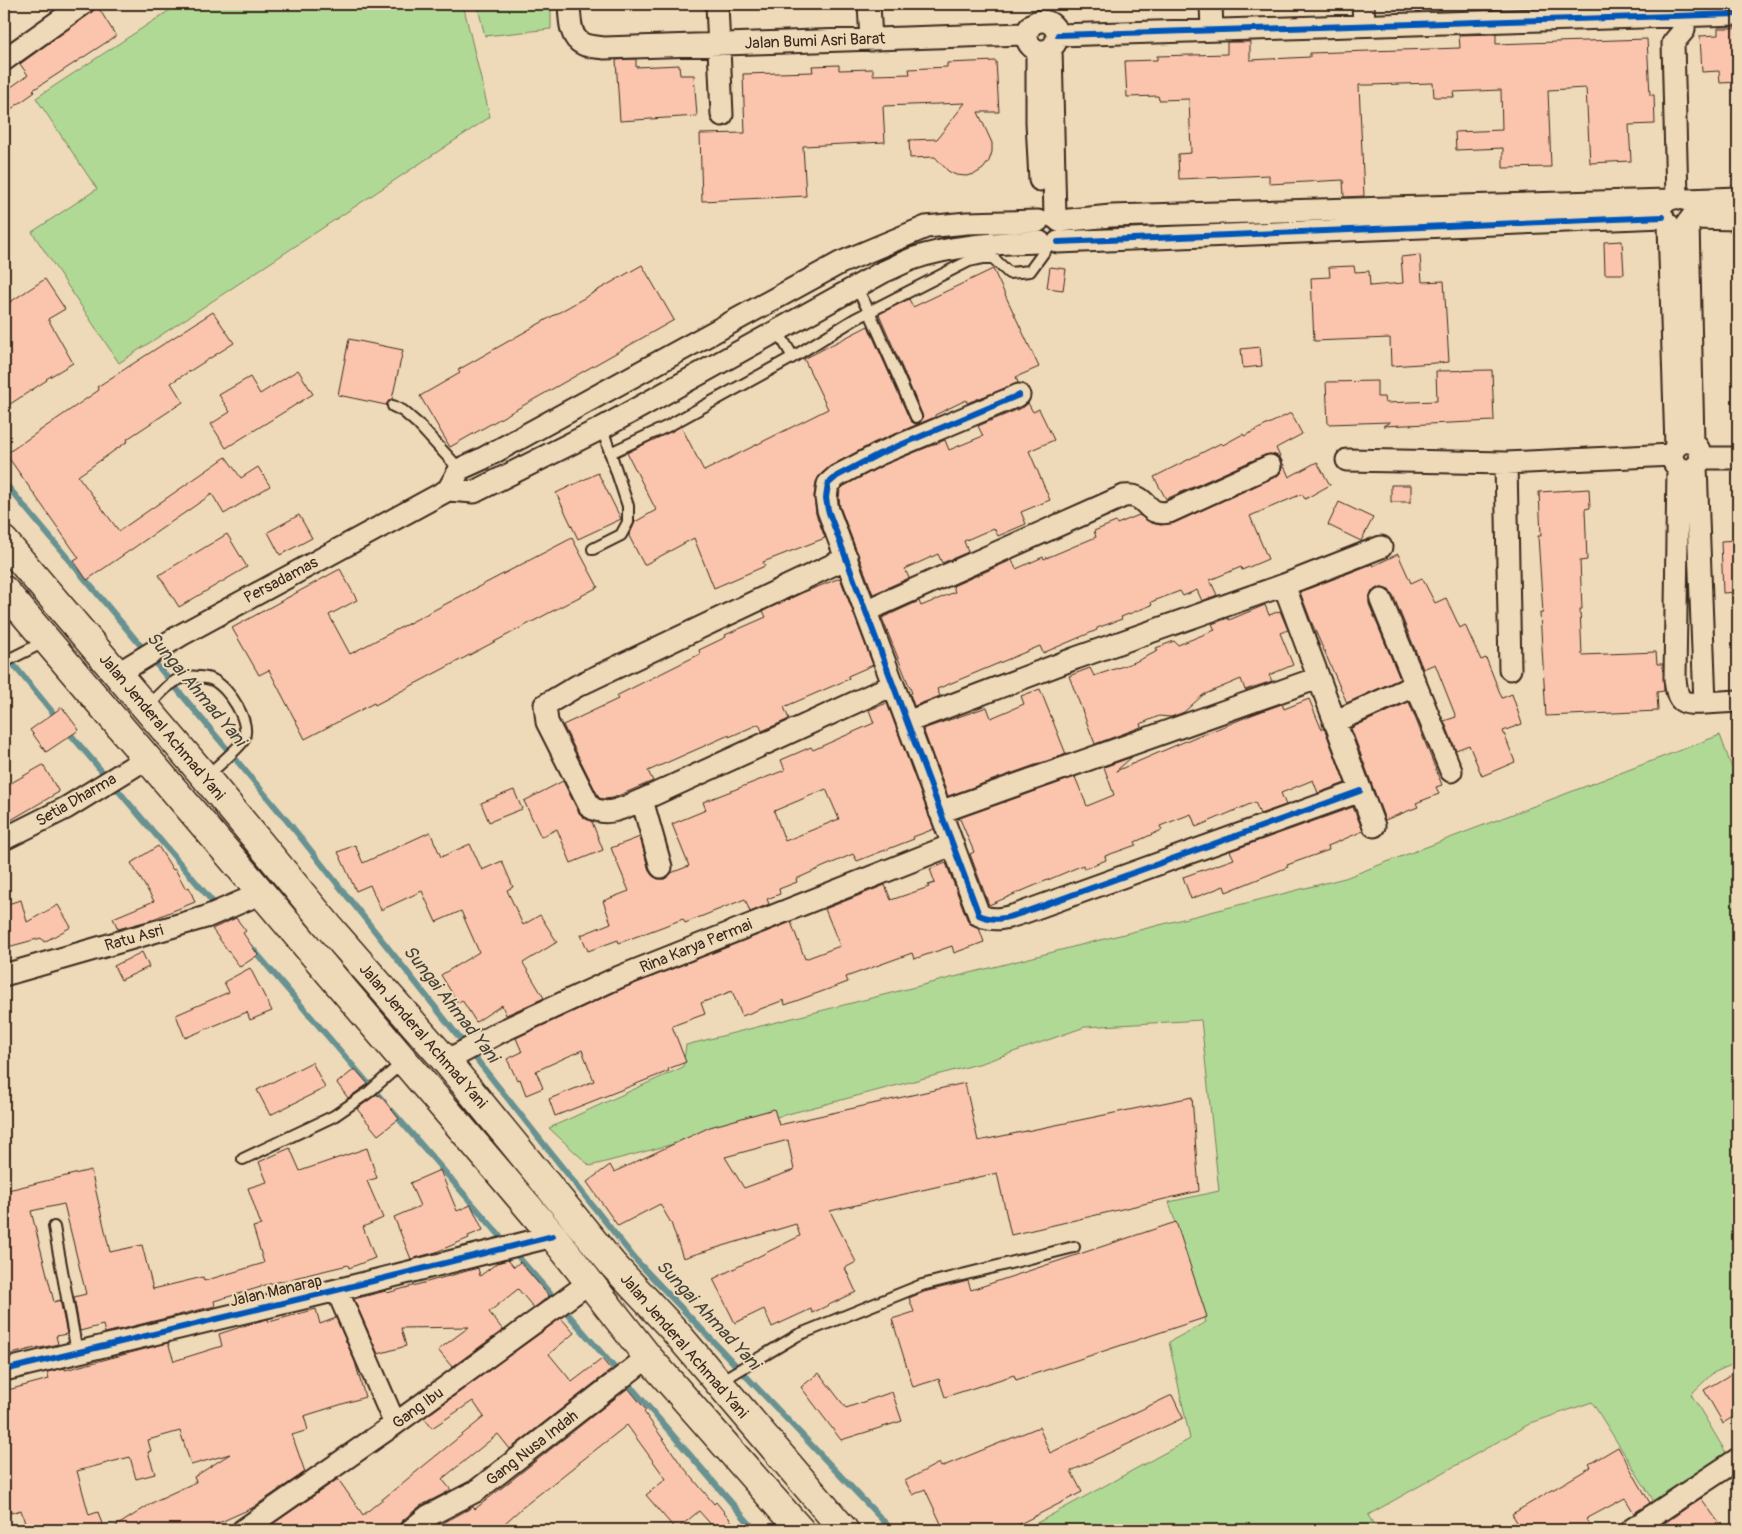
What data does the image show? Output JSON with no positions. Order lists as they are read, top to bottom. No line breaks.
{"streets":{"highway":["Jalan Jenderal Achmad Yani"],"street":["Jalan Bumi Asri Barat","Persadamas","Setia Dharma","Ratu Asri","Rina Karya Permai","Jalan Manarap","Gang Ibu","Gang Nusa Indah"]},"crossings":[["Persadamas","Jalan Jenderal Achmad Yani"],["Jalan Jenderal Achmad Yani","Setia Dharma"],["Jalan Jenderal Achmad Yani","Ratu Asri"],["Jalan Jenderal Achmad Yani","Rina Karya Permai"],["Jalan Jenderal Achmad Yani","Jalan Manarap"],["Jalan Jenderal Achmad Yani","Gang Ibu"],["Jalan Jenderal Achmad Yani","Gang Nusa Indah"]],"water":["Sungai Ahmad Yani"]}
